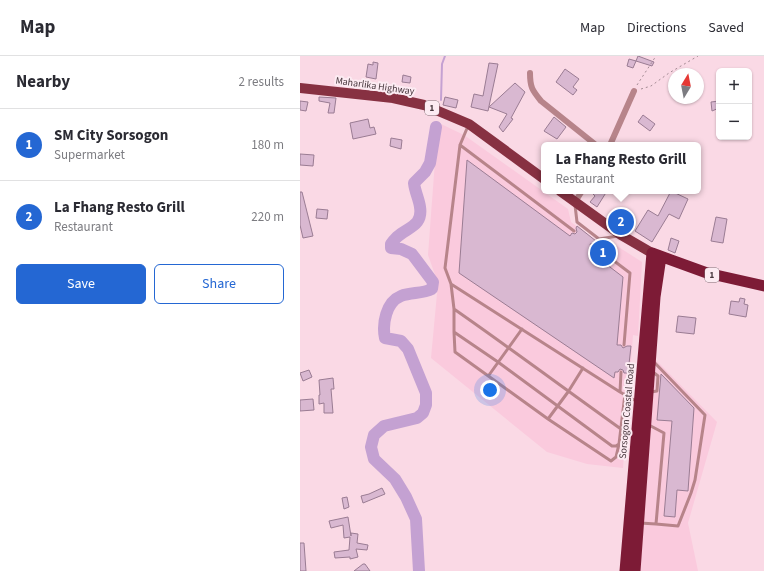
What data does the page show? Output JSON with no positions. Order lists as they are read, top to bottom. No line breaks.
{"streets":{"highway":["1","Sorsogon Coastal Road"],"main road":["Maharlika Highway"]},"crossings":[["1","Sorsogon Coastal Road"]],"north":"top","page":{"header":"Map","nav":["Map","Directions","Saved"],"heading":["Nearby","2 results"],"map_buttons":["+","−"],"list":[{"mark":"1","name":"SM City Sorsogon","note":"Supermarket","value":"180 m"},{"mark":"2","name":"La Fhang Resto Grill","note":"Restaurant","value":"220 m"}],"popup":["La Fhang Resto Grill","Restaurant"],"pins":["2","1"],"buttons":["Save","Share"]}}
